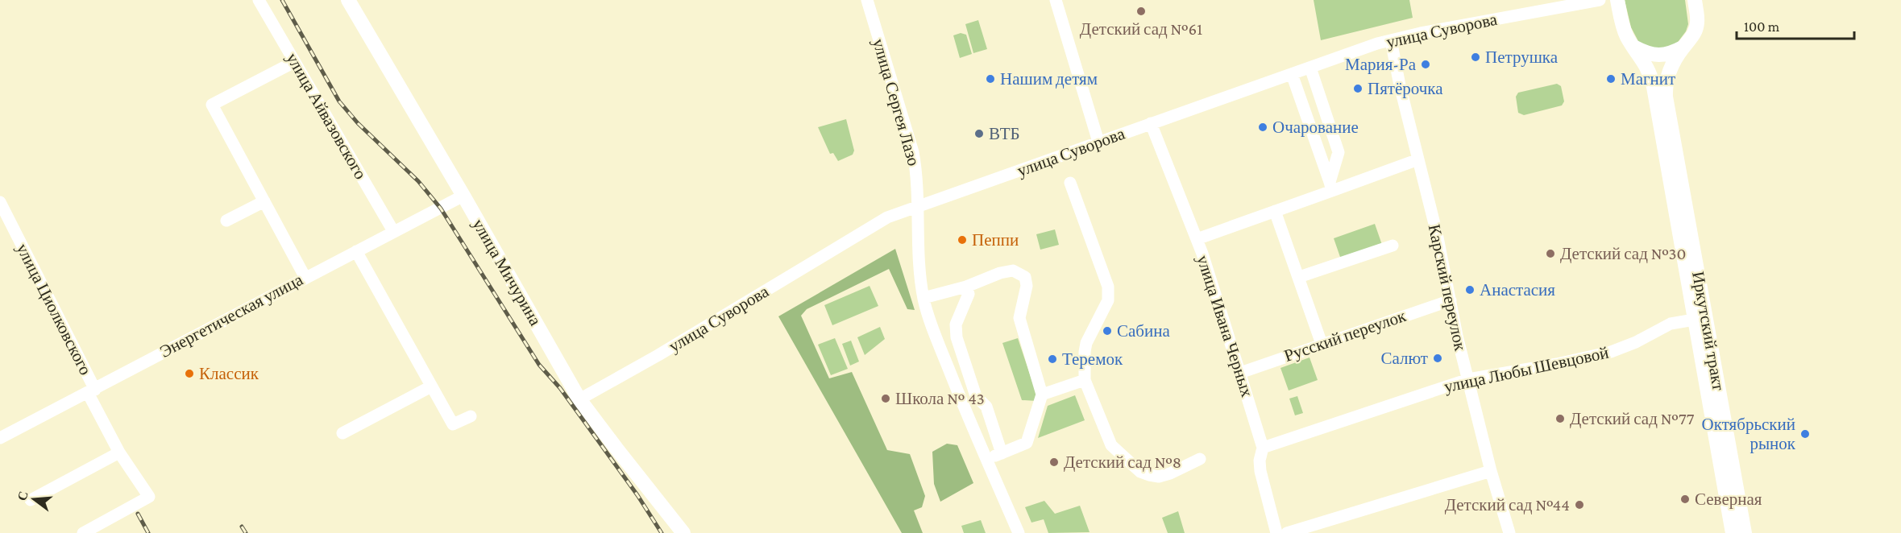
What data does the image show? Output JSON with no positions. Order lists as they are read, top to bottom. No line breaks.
{"streets":{"main road":["улица Мичурина","Иркутский тракт"],"street":["улица Суворова","улица Сергея Лазо","улица Айвазовского","Карский переулок","улица Циолковского","Энергетическая улица","улица Ивана Черных","Русский переулок","улица Любы Шевцовой"]},"crossings":[["улица Суворова","улица Сергея Лазо"],["улица Суворова","улица Мичурина"],["улица Суворова","Карский переулок"],["улица Суворова","улица Ивана Черных"],["улица Айвазовского","Энергетическая улица"],["улица Мичурина","Энергетическая улица"],["Карский переулок","Русский переулок"],["Карский переулок","улица Любы Шевцовой"],["улица Циолковского","Энергетическая улица"],["улица Ивана Черных","Русский переулок"],["улица Ивана Черных","улица Любы Шевцовой"],["Иркутский тракт","улица Любы Шевцовой"]],"places":["Детский сад №61","Петрушка","Мария-Ра","Нашим детям","Магнит","Пятёрочка","Очарование","ВТБ","Пеппи","Детский сад №30","Анастасия","Сабина","Салют","Теремок","Классик","Школа № 43","Детский сад №77","Октябрьский рынок","Детский сад №8","Северная","Детский сад №44"],"scale_bar":"100 m","north":"left"}
